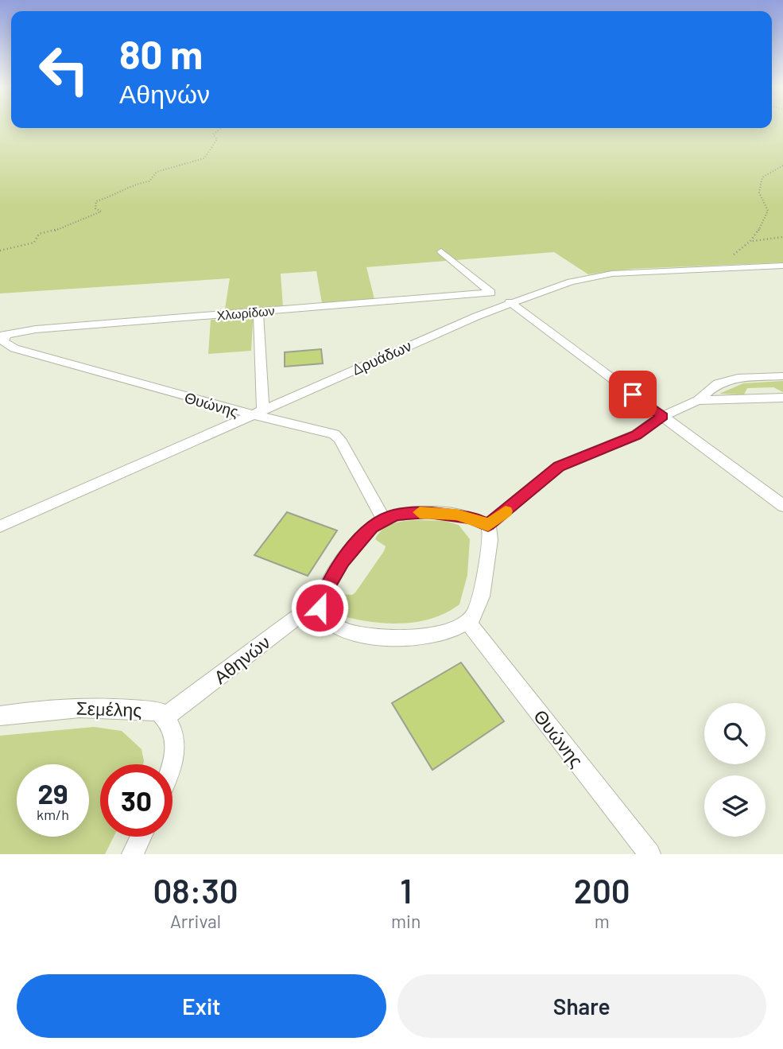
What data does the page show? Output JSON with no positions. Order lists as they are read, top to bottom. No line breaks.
{"streets":{"street":["Χλωρίδων","Δρυάδων","Θυώνης","Αθηνών","Σεμέλης"]},"crossings":[["Χλωρίδων","Θυώνης"],["Δρυάδων","Θυώνης"],["Θυώνης","Αθηνών"],["Αθηνών","Σεμέλης"]],"page":{"turn":["80 m","Αθηνών"],"speed":"29 km/h","limit":"30","eta":["08:30","Arrival","1","min","200","m"],"buttons":["Exit","Share"]}}
